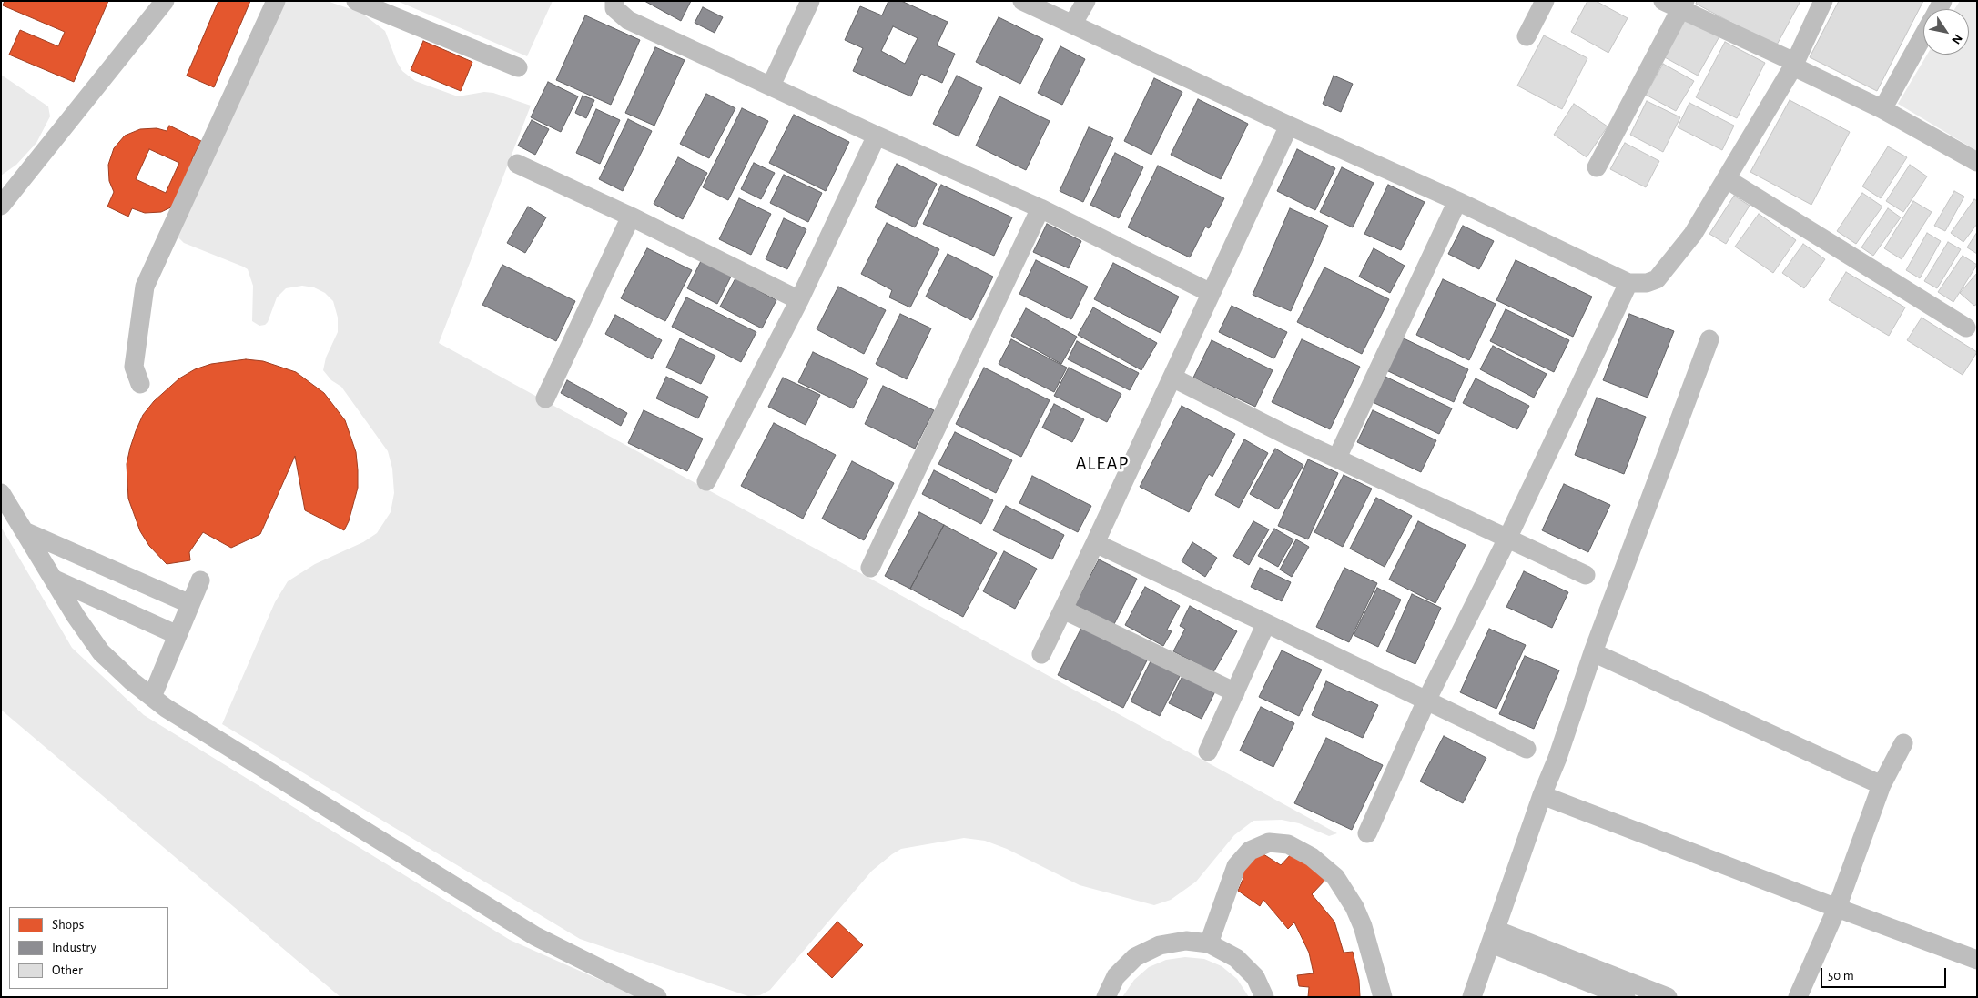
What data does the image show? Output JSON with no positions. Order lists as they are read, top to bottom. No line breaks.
{"districts":["ALEAP"],"legend":["Shops","Industry","Other"],"scale_bar":"50 m","north":"bottom right"}
